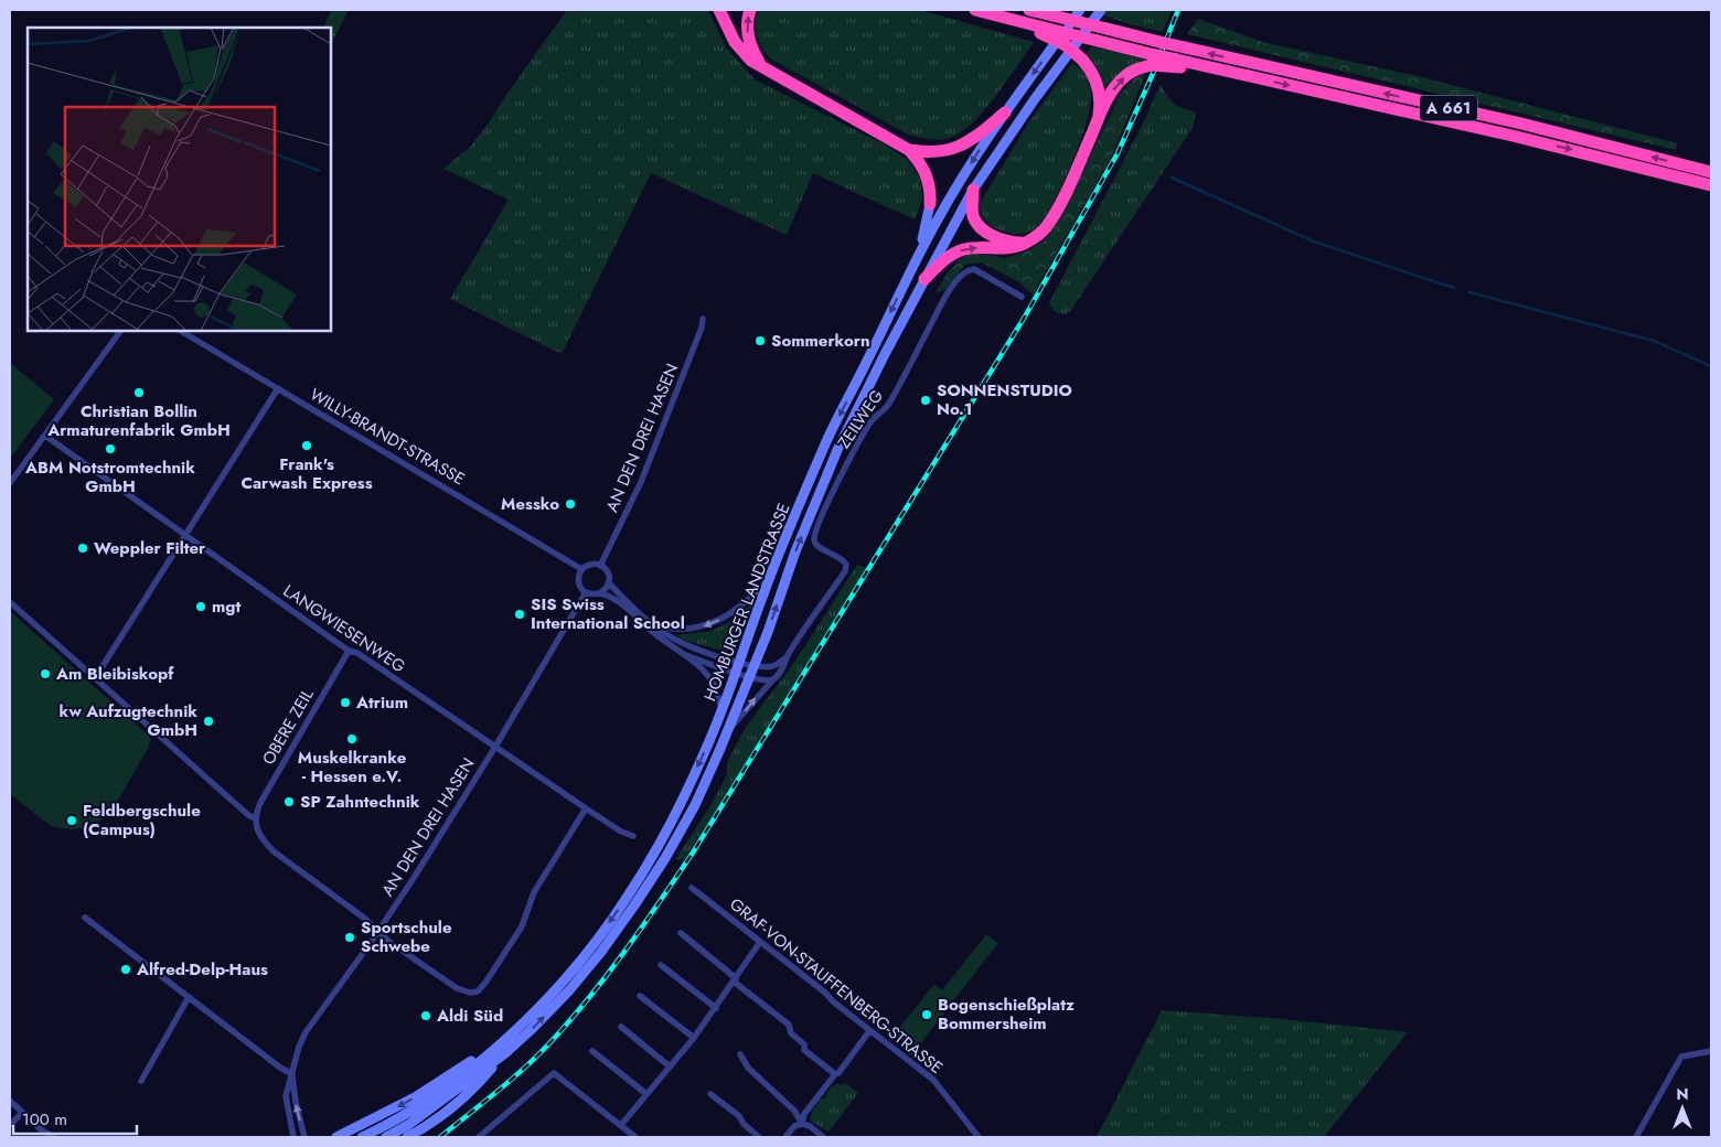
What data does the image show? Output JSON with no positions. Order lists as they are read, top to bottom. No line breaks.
{"streets":{"highway":["A 661"],"main road":["HOMBURGER LANDSTRASSE"],"street":["ZEILWEG","WILLY-BRANDT-STRASSE","AN DEN DREI HASEN","LANGWIESENWEG","OBERE ZEIL","GRAF-VON-STAUFFENBERG-STRASSE"]},"crossings":[["A 661","HOMBURGER LANDSTRASSE"],["ZEILWEG","HOMBURGER LANDSTRASSE"],["WILLY-BRANDT-STRASSE","AN DEN DREI HASEN"],["AN DEN DREI HASEN","LANGWIESENWEG"],["LANGWIESENWEG","OBERE ZEIL"]],"places":["Sommerkorn","Christian Bollin Armaturenfabrik GmbH","SONNENSTUDIO No.1","Frank's Carwash Express","ABM Notstromtechnik GmbH","Messko","Weppler Filter","mgt","SIS Swiss International School","Am Bleibiskopf","Atrium","kw Aufzugtechnik GmbH","Muskelkranke - Hessen e.V.","SP Zahntechnik","Feldbergschule (Campus)","Sportschule Schwebe","Alfred-Delp-Haus","Bogenschießplatz Bommersheim","Aldi Süd"],"scale_bar":"100 m","north":"top"}
